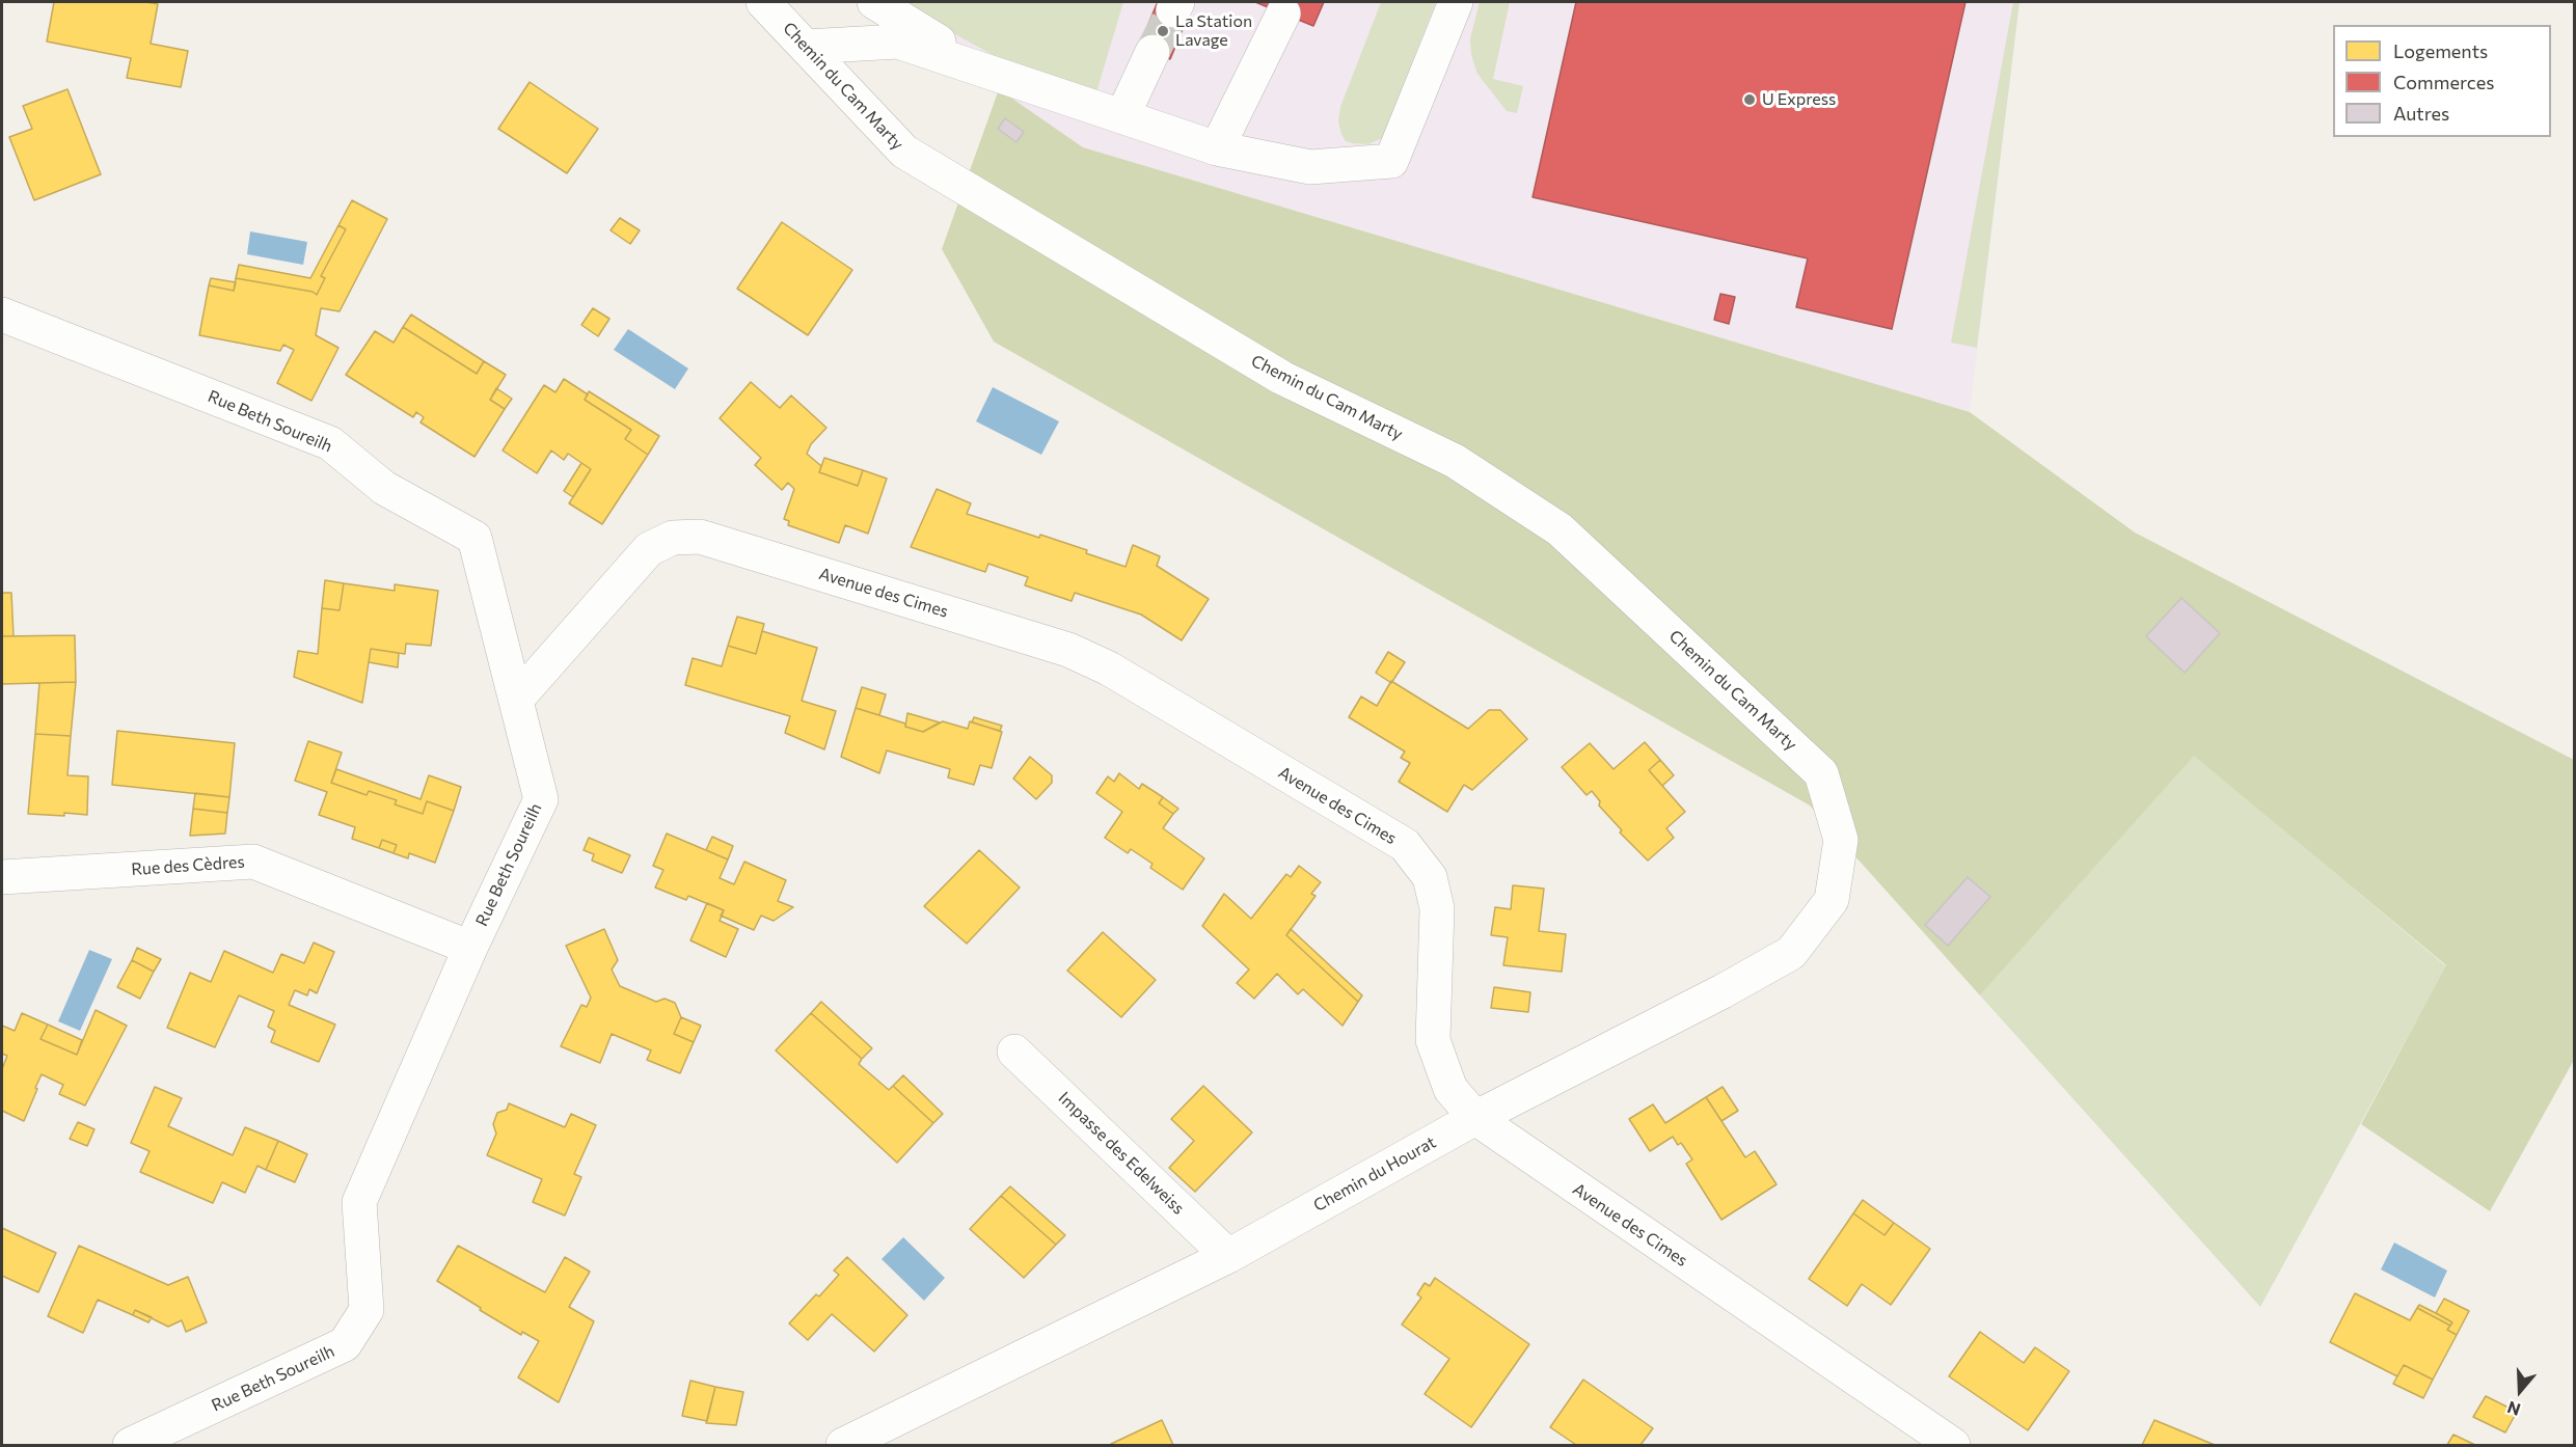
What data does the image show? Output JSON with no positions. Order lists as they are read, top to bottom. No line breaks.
{"streets":{"street":["Chemin du Cam Marty","Rue Beth Soureilh","Avenue des Cimes","Rue des Cèdres","Impasse des Edelweiss","Chemin du Hourat"]},"crossings":[["Chemin du Cam Marty","Chemin du Hourat"],["Rue Beth Soureilh","Avenue des Cimes"],["Rue Beth Soureilh","Rue des Cèdres"],["Avenue des Cimes","Chemin du Hourat"],["Impasse des Edelweiss","Chemin du Hourat"]],"places":["La Station Lavage","U Express"],"legend":["Logements","Commerces","Autres"],"north":"bottom"}
